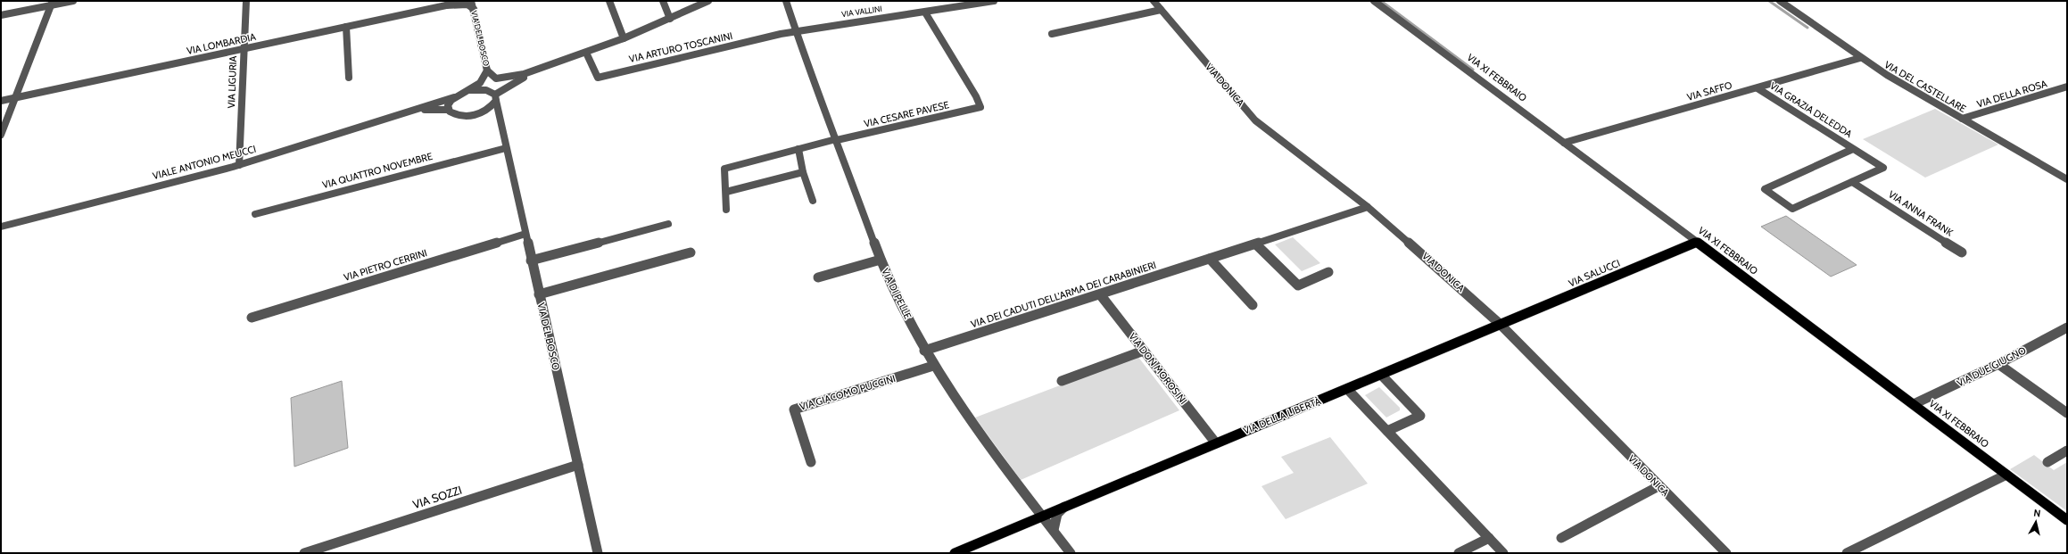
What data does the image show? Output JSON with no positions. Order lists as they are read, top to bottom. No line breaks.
{"streets":{"main road":["VIA XI FEBBRAIO","VIA SALUCCI","VIA DELLA LIBERTÀ"],"street":["VIA VALLINI","VIA DEL BOSCO","VIA LOMBARDIA","VIA ARTURO TOSCANINI","VIA LIGURIA","VIA DONICA","VIA DEL CASTELLARE","VIA SAFFO","VIA DELLA ROSA","VIA GRAZIA DELEDDA","VIA CESARE PAVESE","VIALE ANTONIO MEUCCI","VIA QUATTRO NOVEMBRE","VIA ANNA FRANK","VIA PIETRO CERRINI","VIA DI PELLE","VIA DEI CADUTI DELL'ARMA DEI CARABINIERI","VIA DUE GIUGNO","VIA DON MOROSINI","VIA GIACOMO PUCCINI","VIA SOZZI"]},"crossings":[["VIA VALLINI","VIA ARTURO TOSCANINI"],["VIA VALLINI","VIA CESARE PAVESE"],["VIA VALLINI","VIA DI PELLE"],["VIA DEL BOSCO","VIA LOMBARDIA"],["VIA DEL BOSCO","VIALE ANTONIO MEUCCI"],["VIA DEL BOSCO","VIA QUATTRO NOVEMBRE"],["VIA DEL BOSCO","VIA PIETRO CERRINI"],["VIA DEL BOSCO","VIA SOZZI"],["VIA LOMBARDIA","VIA LIGURIA"],["VIA ARTURO TOSCANINI","VIA DI PELLE"],["VIA XI FEBBRAIO","VIA SAFFO"],["VIA XI FEBBRAIO","VIA SALUCCI"],["VIA XI FEBBRAIO","VIA DUE GIUGNO"],["VIA LIGURIA","VIALE ANTONIO MEUCCI"],["VIA DONICA","VIA SALUCCI"],["VIA DONICA","VIA DEI CADUTI DELL'ARMA DEI CARABINIERI"],["VIA DONICA","VIA DELLA LIBERTÀ"],["VIA DEL CASTELLARE","VIA SAFFO"],["VIA DEL CASTELLARE","VIA DELLA ROSA"],["VIA SAFFO","VIA GRAZIA DELEDDA"],["VIA GRAZIA DELEDDA","VIA ANNA FRANK"],["VIA CESARE PAVESE","VIA DI PELLE"],["VIA SALUCCI","VIA DELLA LIBERTÀ"],["VIA DI PELLE","VIA DEI CADUTI DELL'ARMA DEI CARABINIERI"],["VIA DI PELLE","VIA GIACOMO PUCCINI"],["VIA DI PELLE","VIA DELLA LIBERTÀ"],["VIA DEI CADUTI DELL'ARMA DEI CARABINIERI","VIA DON MOROSINI"],["VIA DON MOROSINI","VIA DELLA LIBERTÀ"]],"north":"top"}
